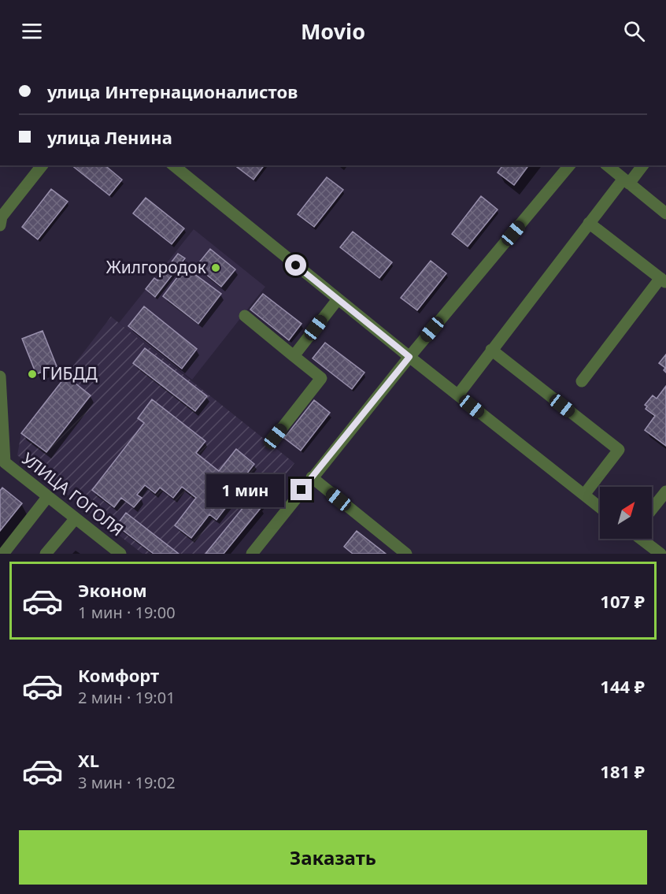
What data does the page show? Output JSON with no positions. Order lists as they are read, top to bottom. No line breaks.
{"streets":{"street":["УЛИЦА ГОГОЛЯ"]},"places":["Жилгородок","ГИБДД"],"north":"top right","page":{"header":"Movio","banner":["улица Интернационалистов","улица Ленина"],"bubble":"1 мин","list":[{"name":"Эконом","note":"1 мин · 19:00","value":"107 ₽"},{"name":"Комфорт","note":"2 мин · 19:01","value":"144 ₽"},{"name":"XL","note":"3 мин · 19:02","value":"181 ₽"}],"buttons":"Заказать"}}
